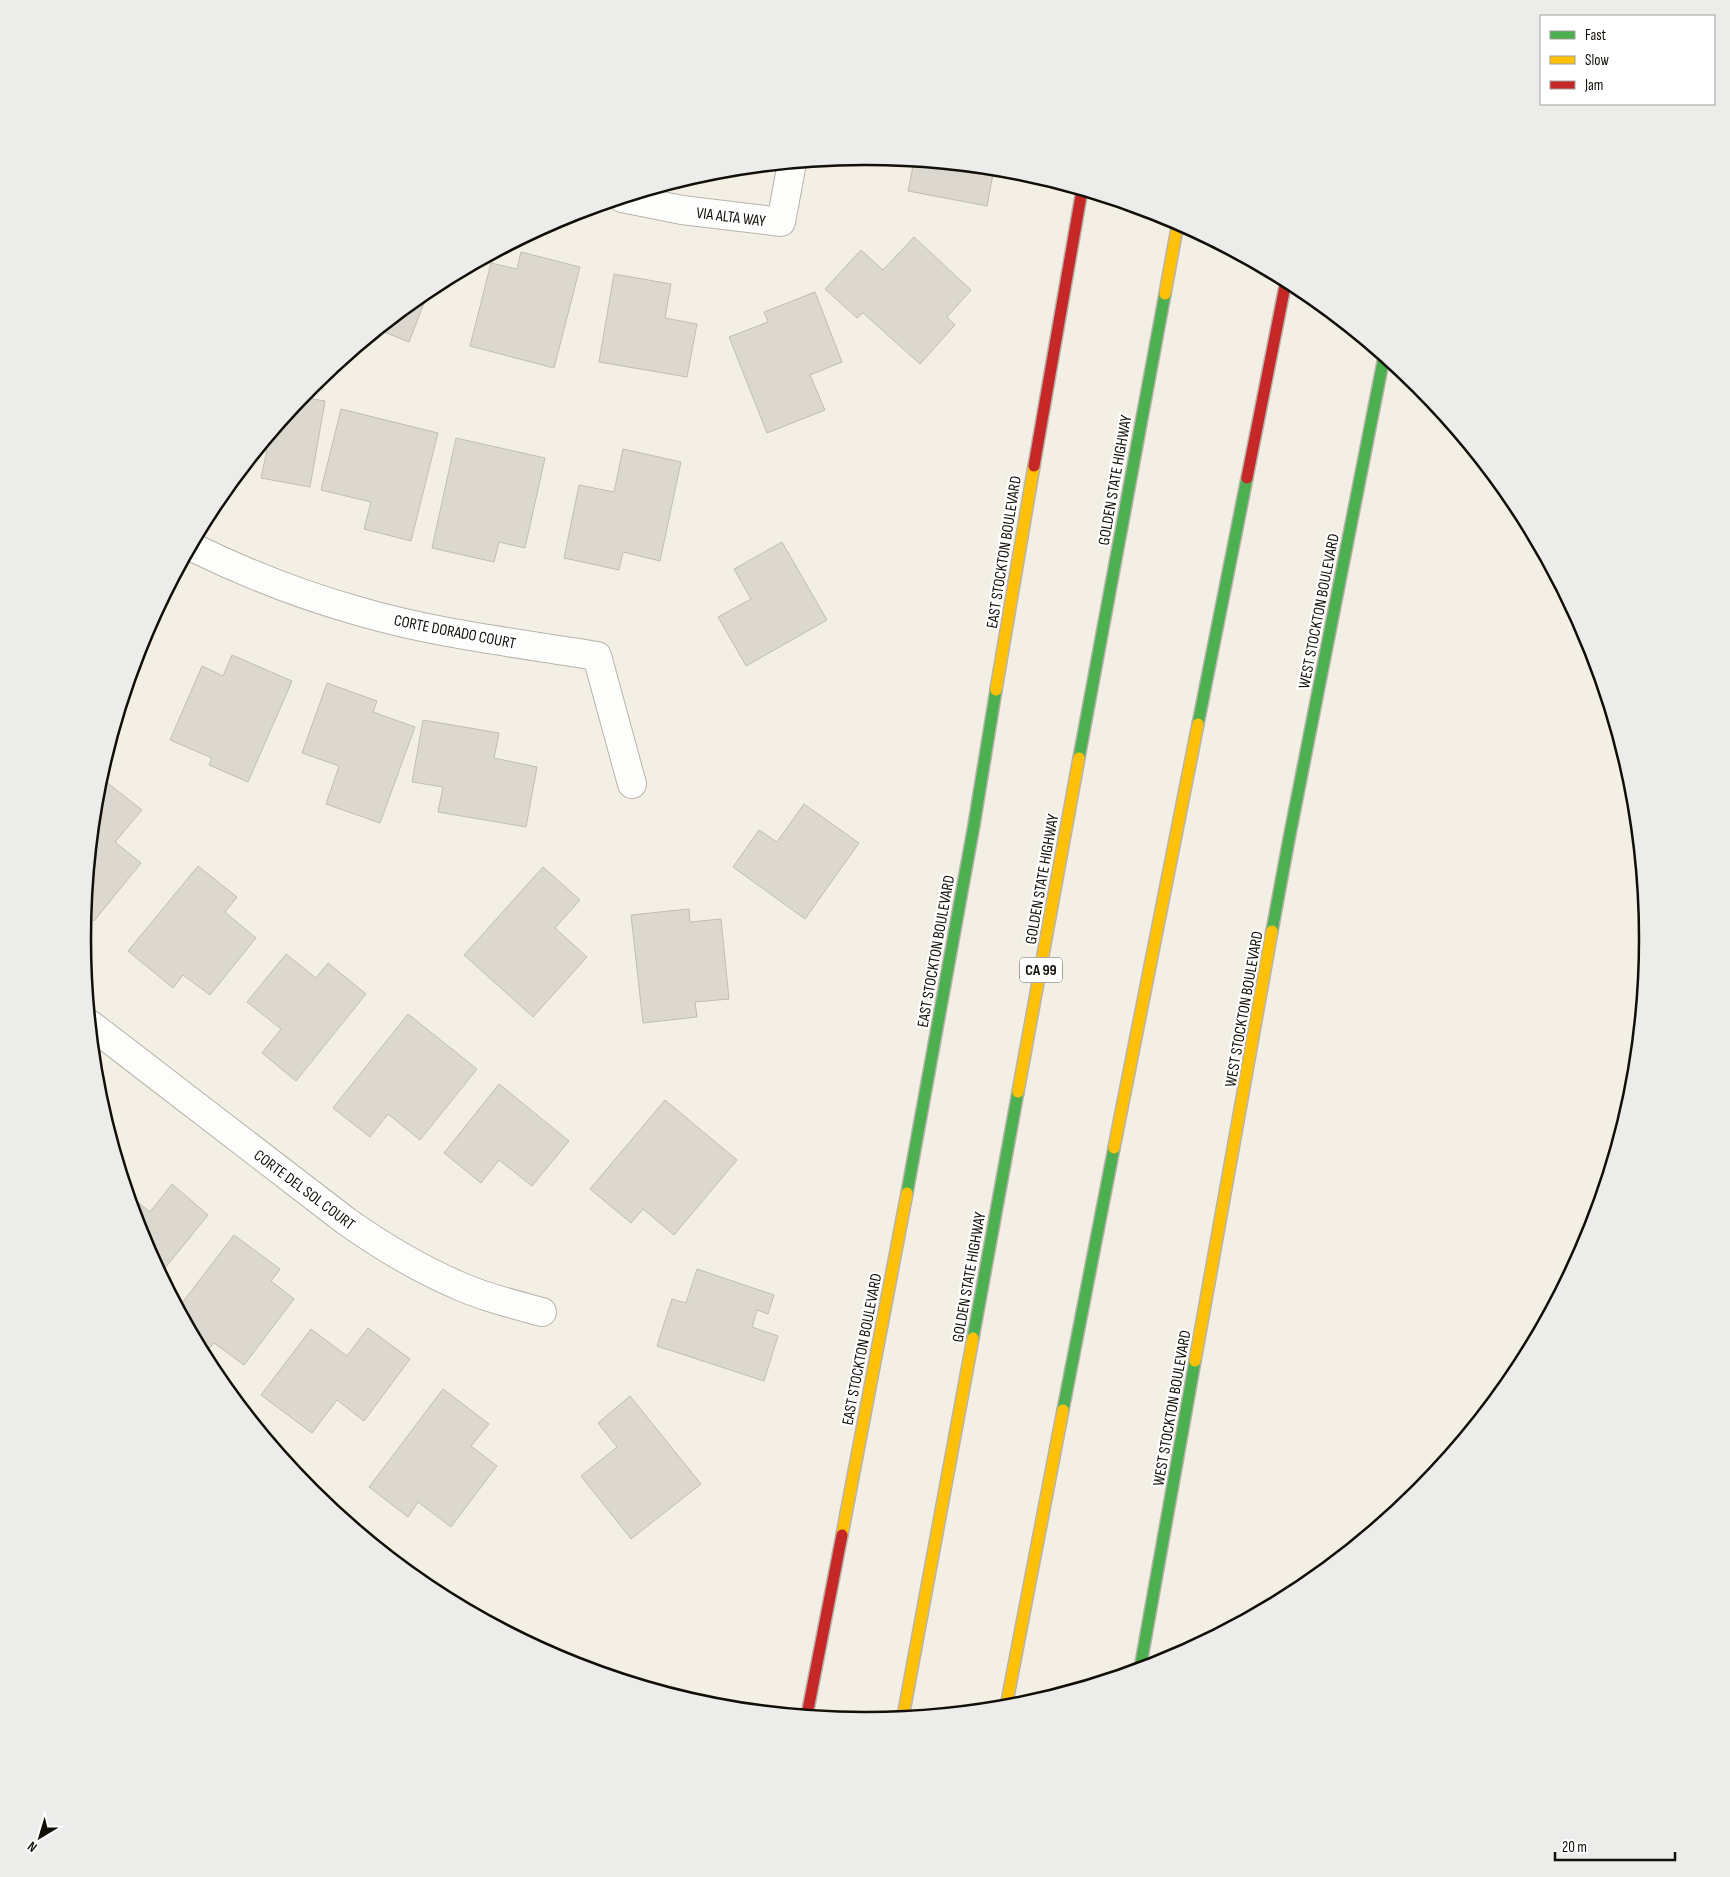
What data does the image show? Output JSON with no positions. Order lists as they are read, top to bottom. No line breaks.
{"streets":{"main road":["GOLDEN STATE HIGHWAY","EAST STOCKTON BOULEVARD","WEST STOCKTON BOULEVARD","CA 99"],"street":["VIA ALTA WAY","CORTE DORADO COURT","CORTE DEL SOL COURT"]},"legend":["Fast","Slow","Jam"],"scale_bar":"20 m","north":"bottom left"}
